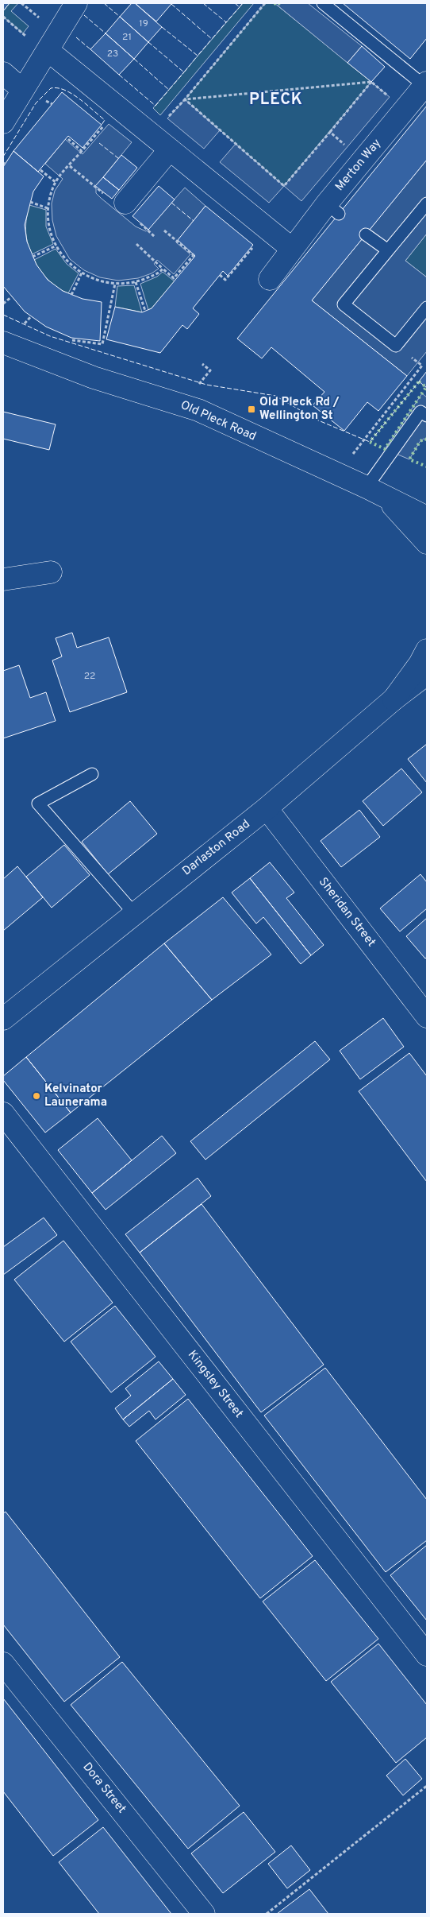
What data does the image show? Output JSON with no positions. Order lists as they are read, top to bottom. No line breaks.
{"streets":{"main road":["Merton Way","Old Pleck Road","Darlaston Road","Sheridan Street","Kingsley Street","Dora Street"]},"crossings":[["Darlaston Road","Sheridan Street"]],"districts":["PLECK"],"places":{"transit":["Old Pleck Rd / Wellington St"],"other":["Kelvinator Launerama"]},"house_numbers":["19","21","23","22"]}
